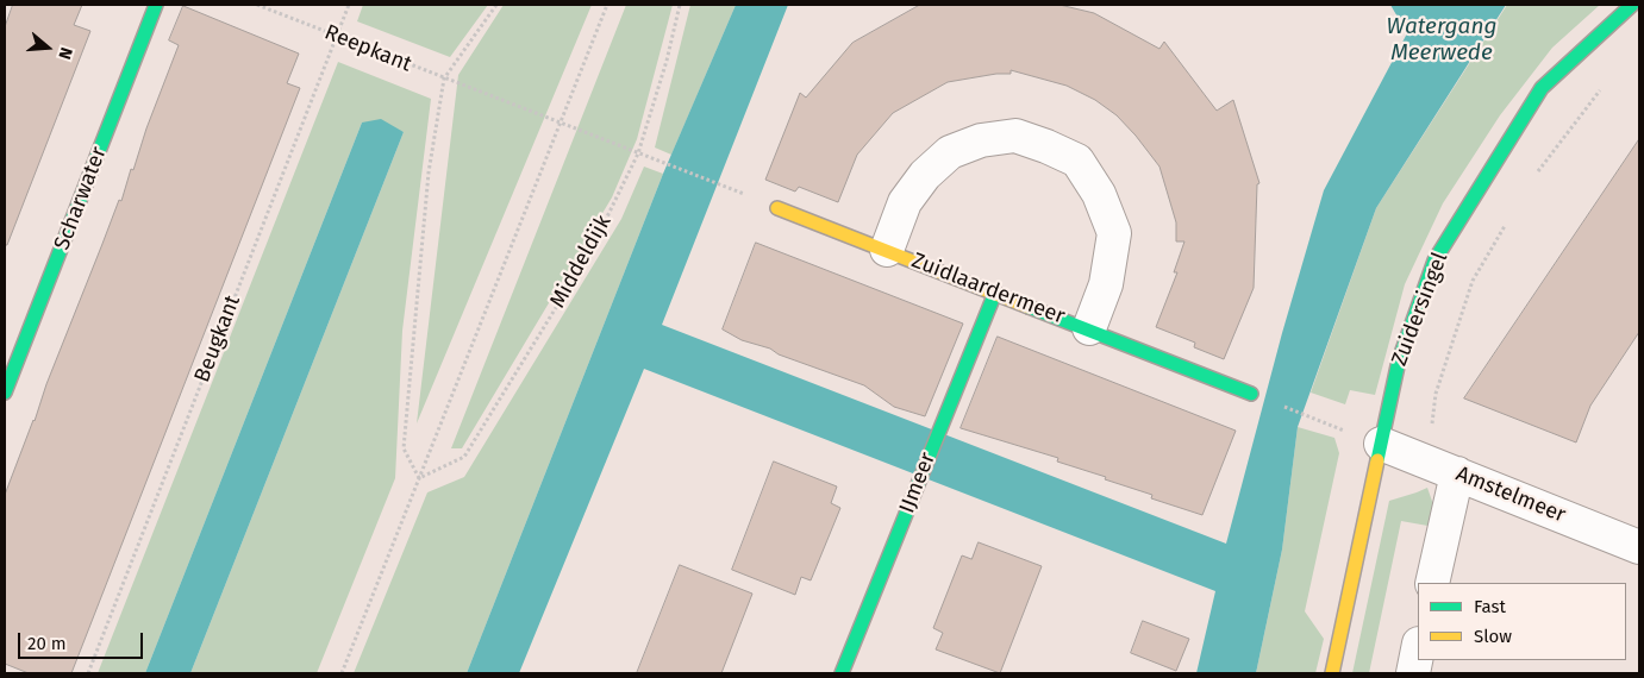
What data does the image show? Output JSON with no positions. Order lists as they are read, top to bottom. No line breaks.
{"streets":{"street":["Scharwater","Zuidlaardermeer","Zuidersingel","IJmeer","Amstelmeer"],"path":["Reepkant","Middeldijk","Beugkant"]},"crossings":[["Reepkant","Middeldijk"],["Reepkant","Beugkant"],["Zuidlaardermeer","IJmeer"],["Zuidersingel","Amstelmeer"]],"water":["Watergang Meerwede"],"legend":["Fast","Slow"],"scale_bar":"20 m","north":"right"}
